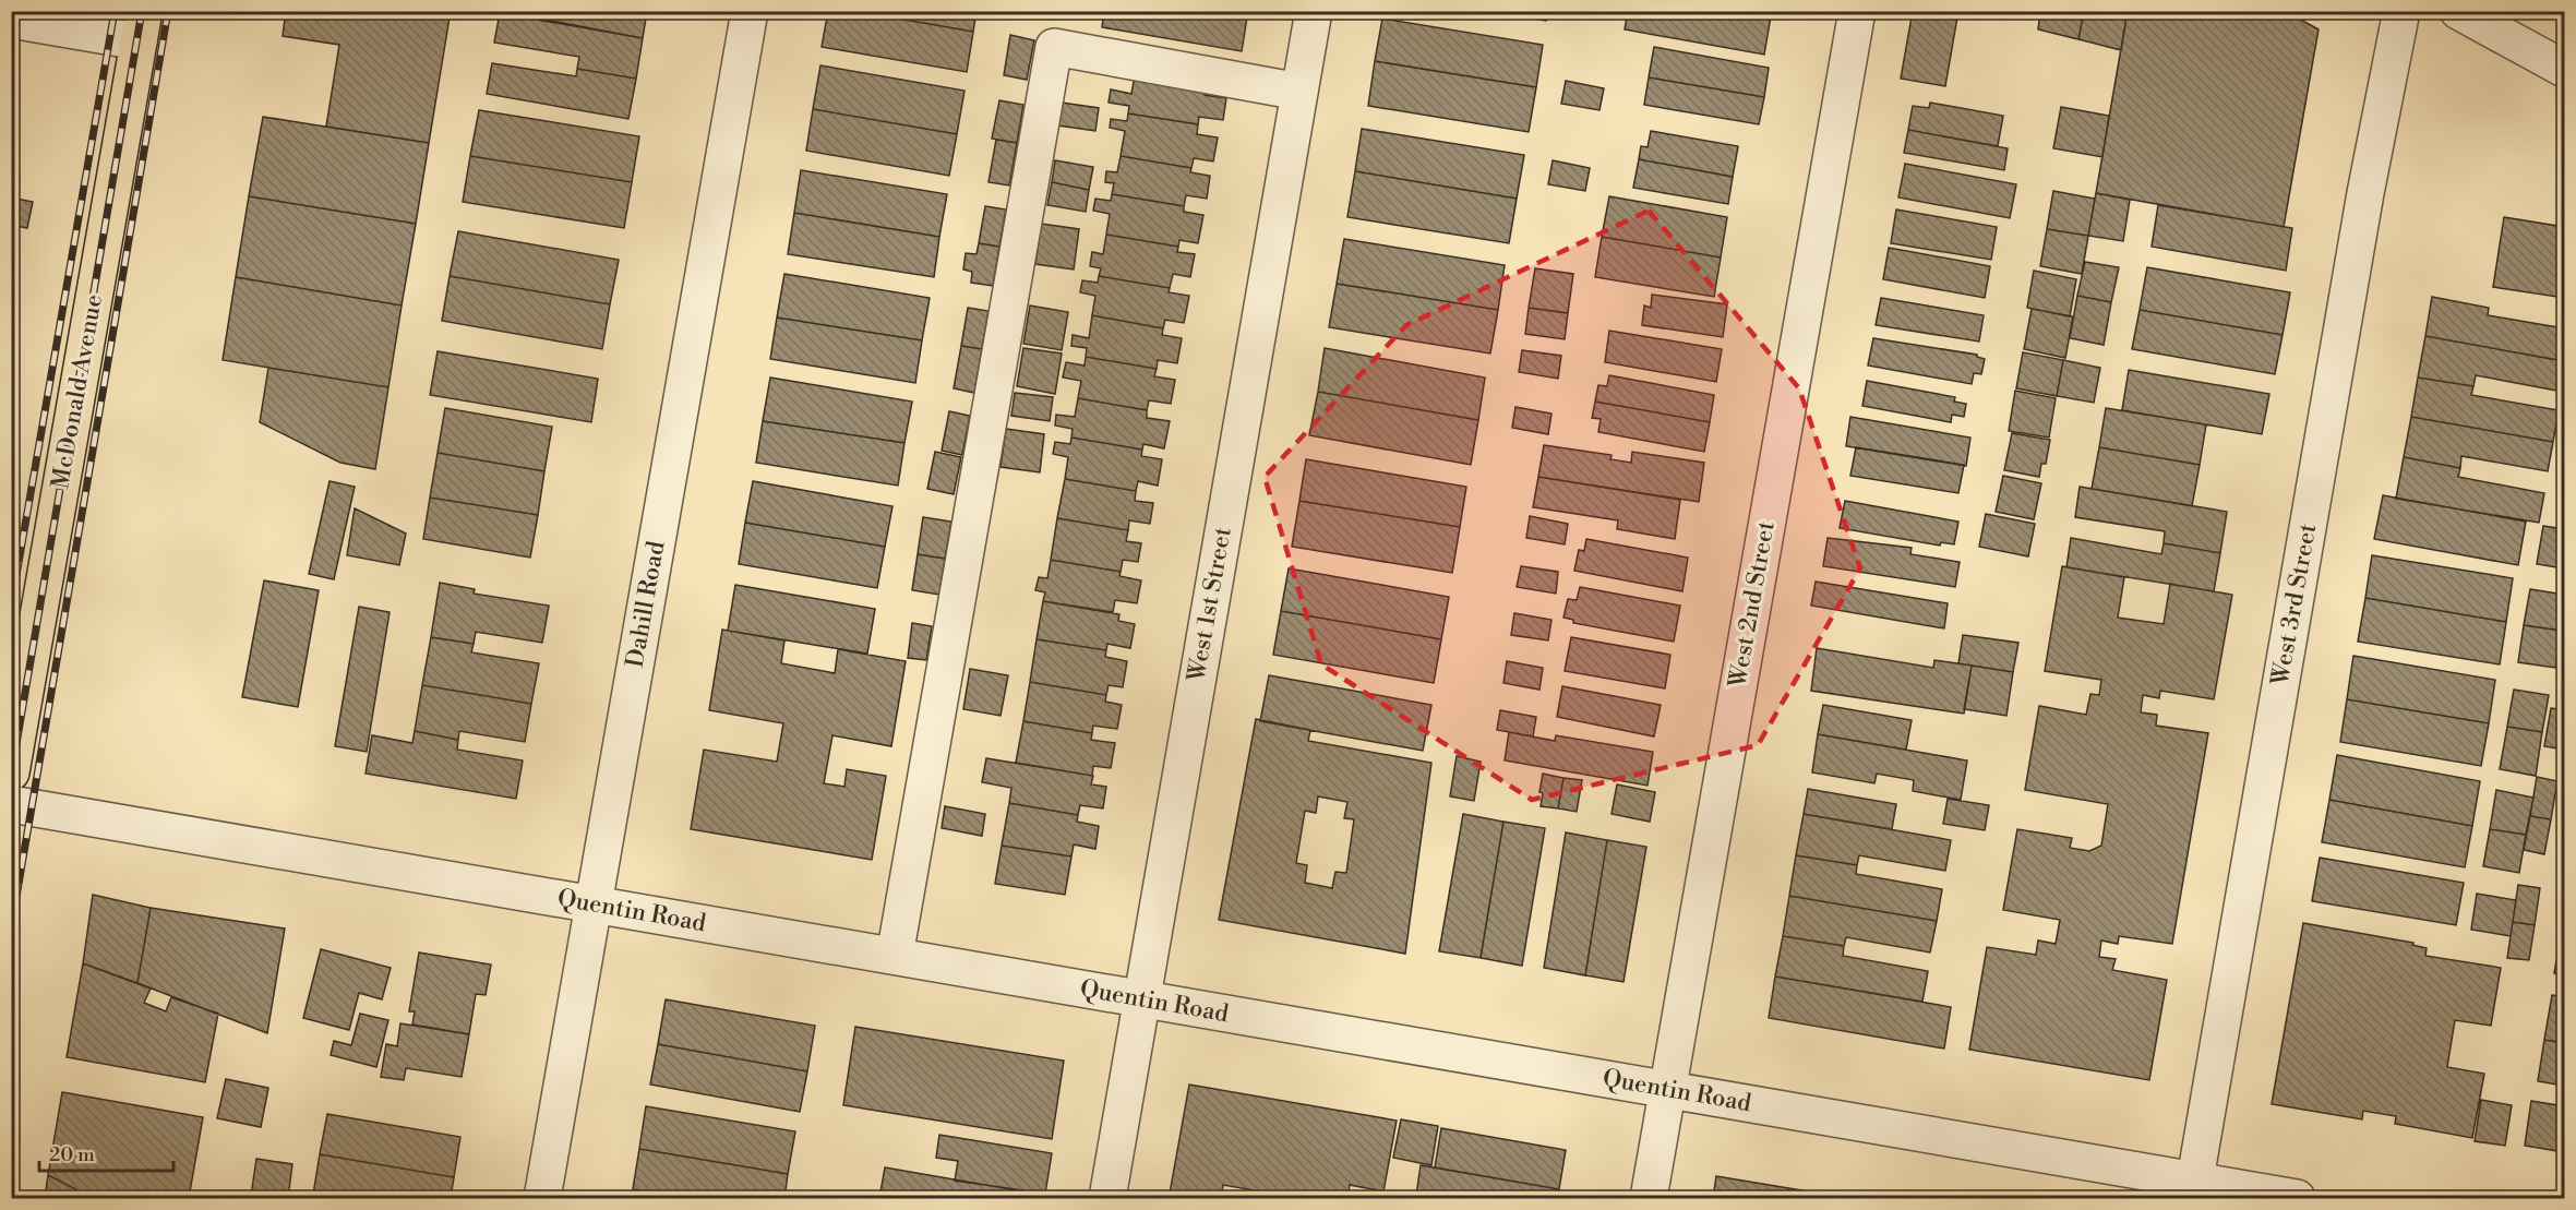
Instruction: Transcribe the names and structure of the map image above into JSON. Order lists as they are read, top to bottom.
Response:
{
  "streets": {
    "main road": ["McDonald Avenue"],
    "street": [
      "Dahill Road",
      "West 1st Street",
      "West 2nd Street",
      "West 3rd Street",
      "Quentin Road"
    ]
  },
  "crossings": [
    ["Dahill Road", "Quentin Road"],
    ["West 1st Street", "Quentin Road"],
    ["West 2nd Street", "Quentin Road"],
    ["West 3rd Street", "Quentin Road"]
  ],
  "scale_bar": "20 m"
}
